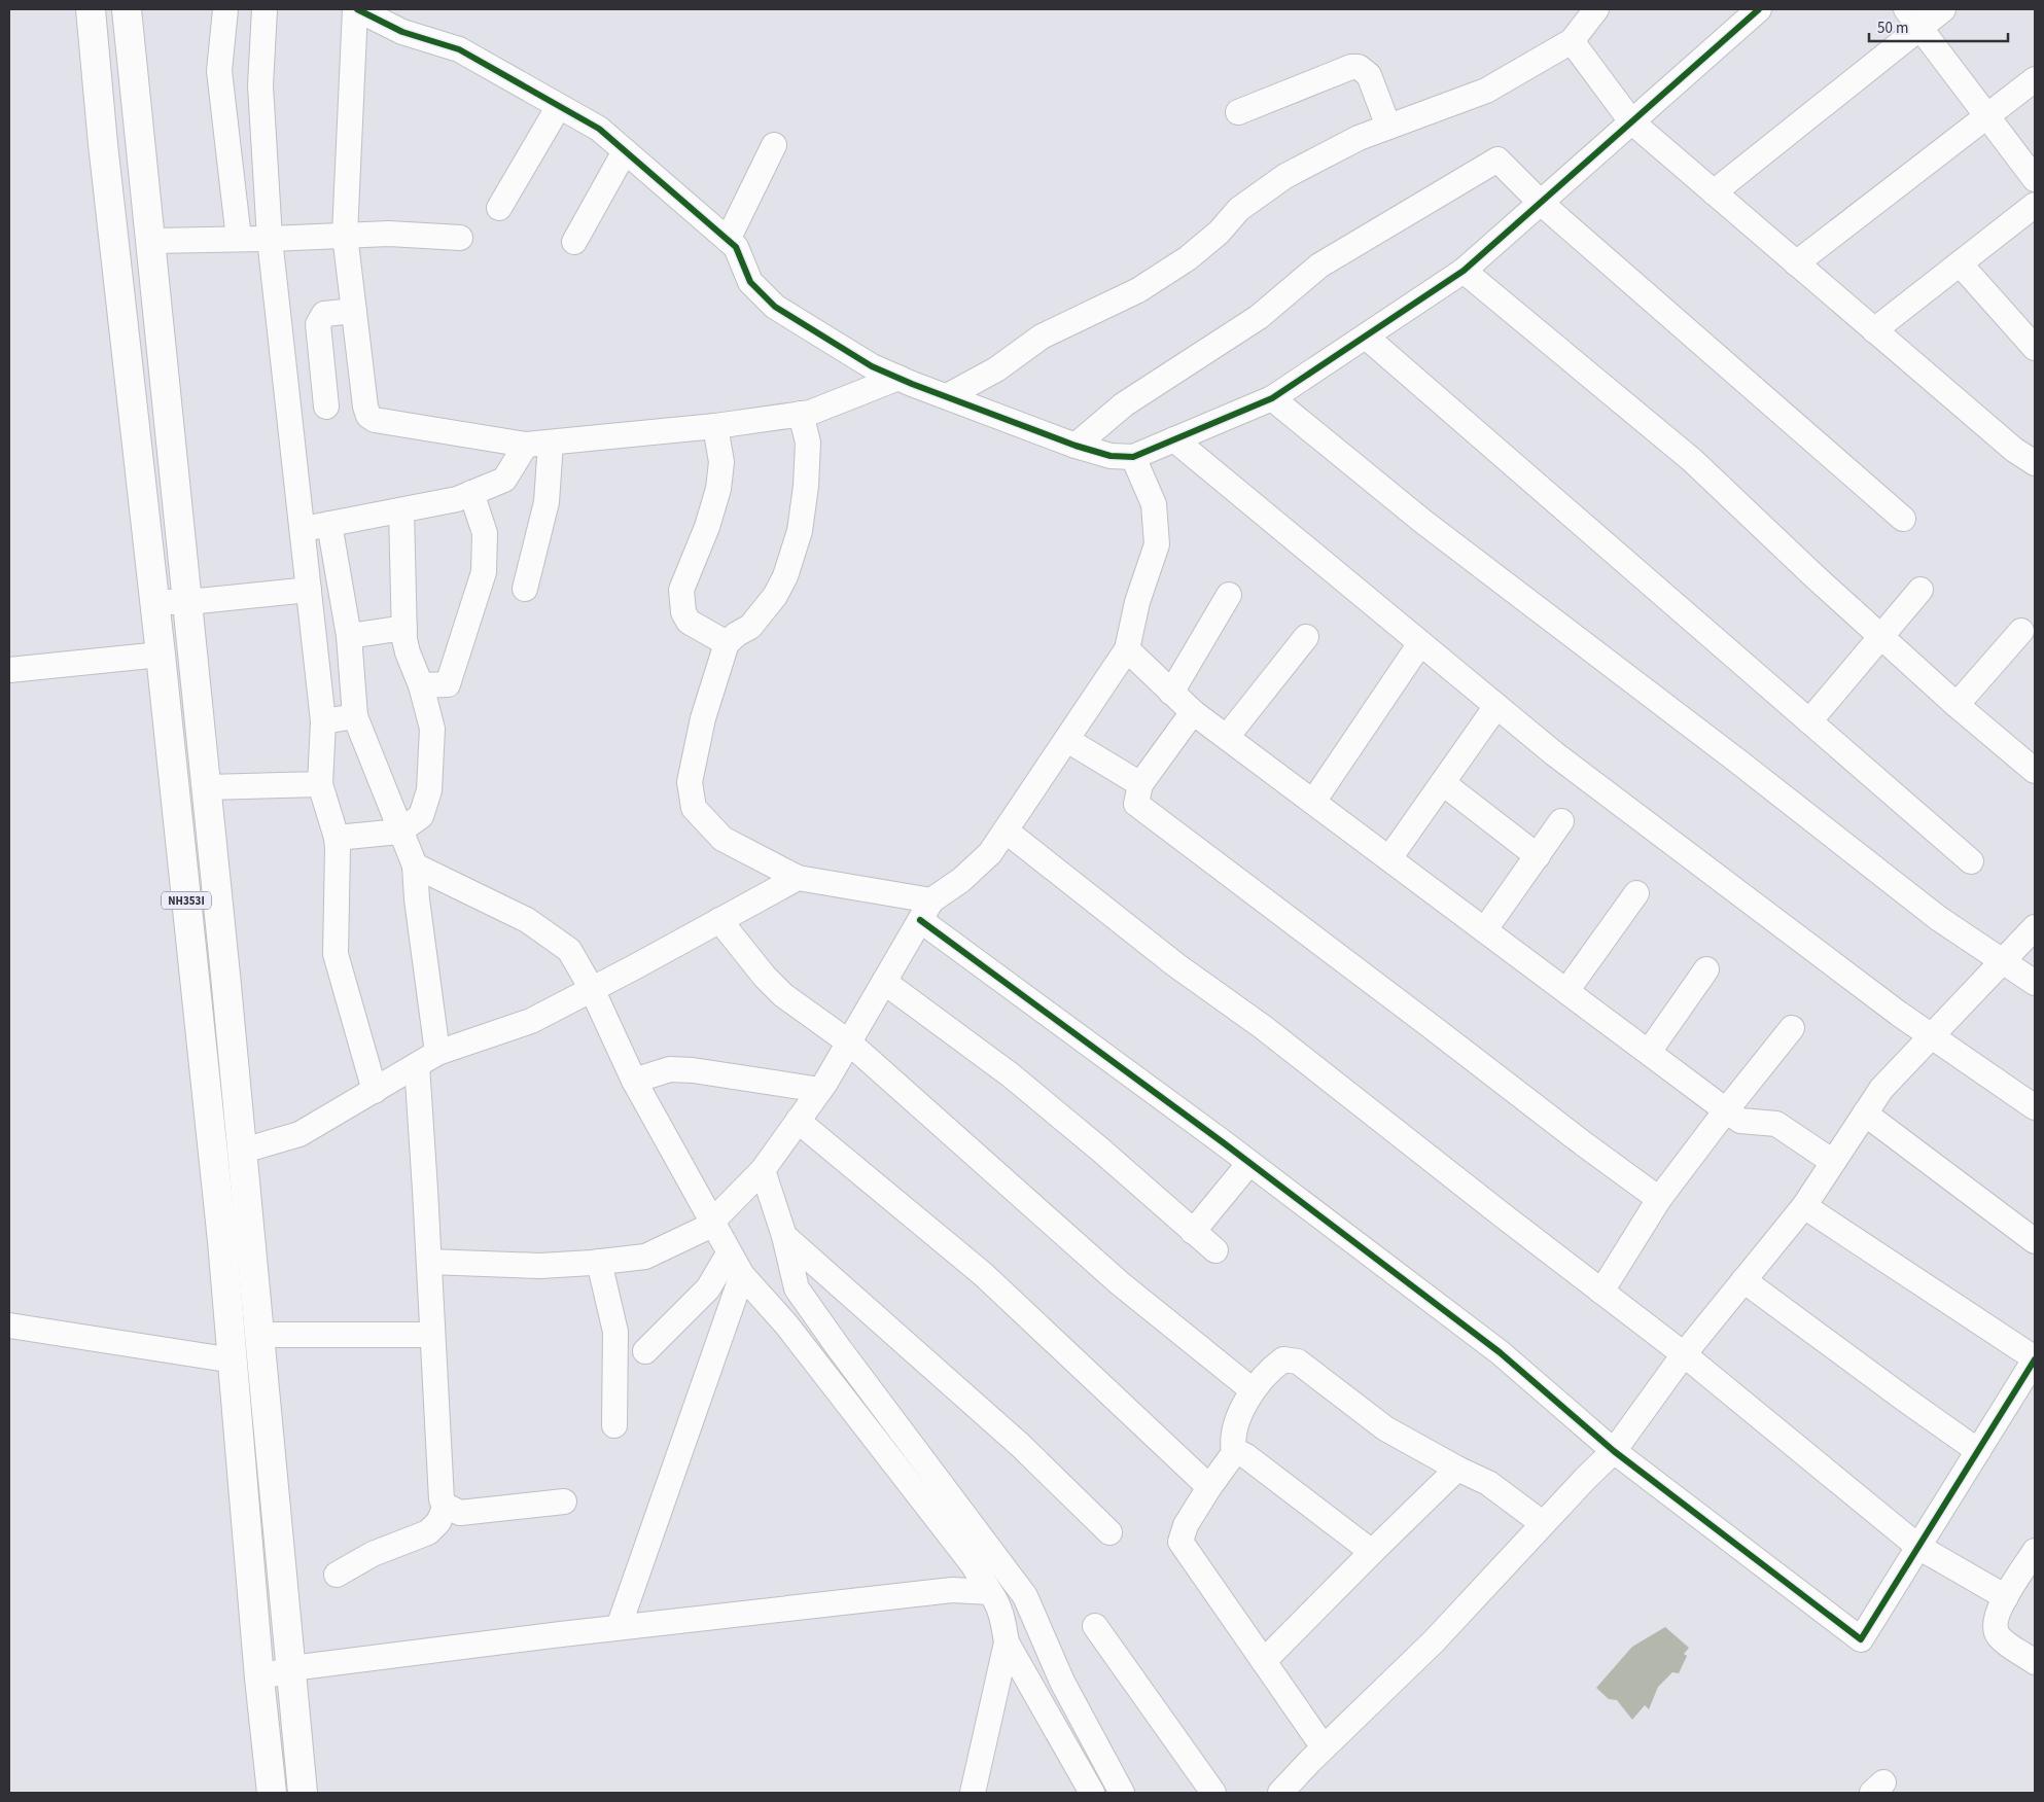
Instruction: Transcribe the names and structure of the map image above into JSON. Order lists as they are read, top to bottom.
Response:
{
  "streets": {
    "highway": ["NH353I"]
  },
  "scale_bar": "50 m"
}
